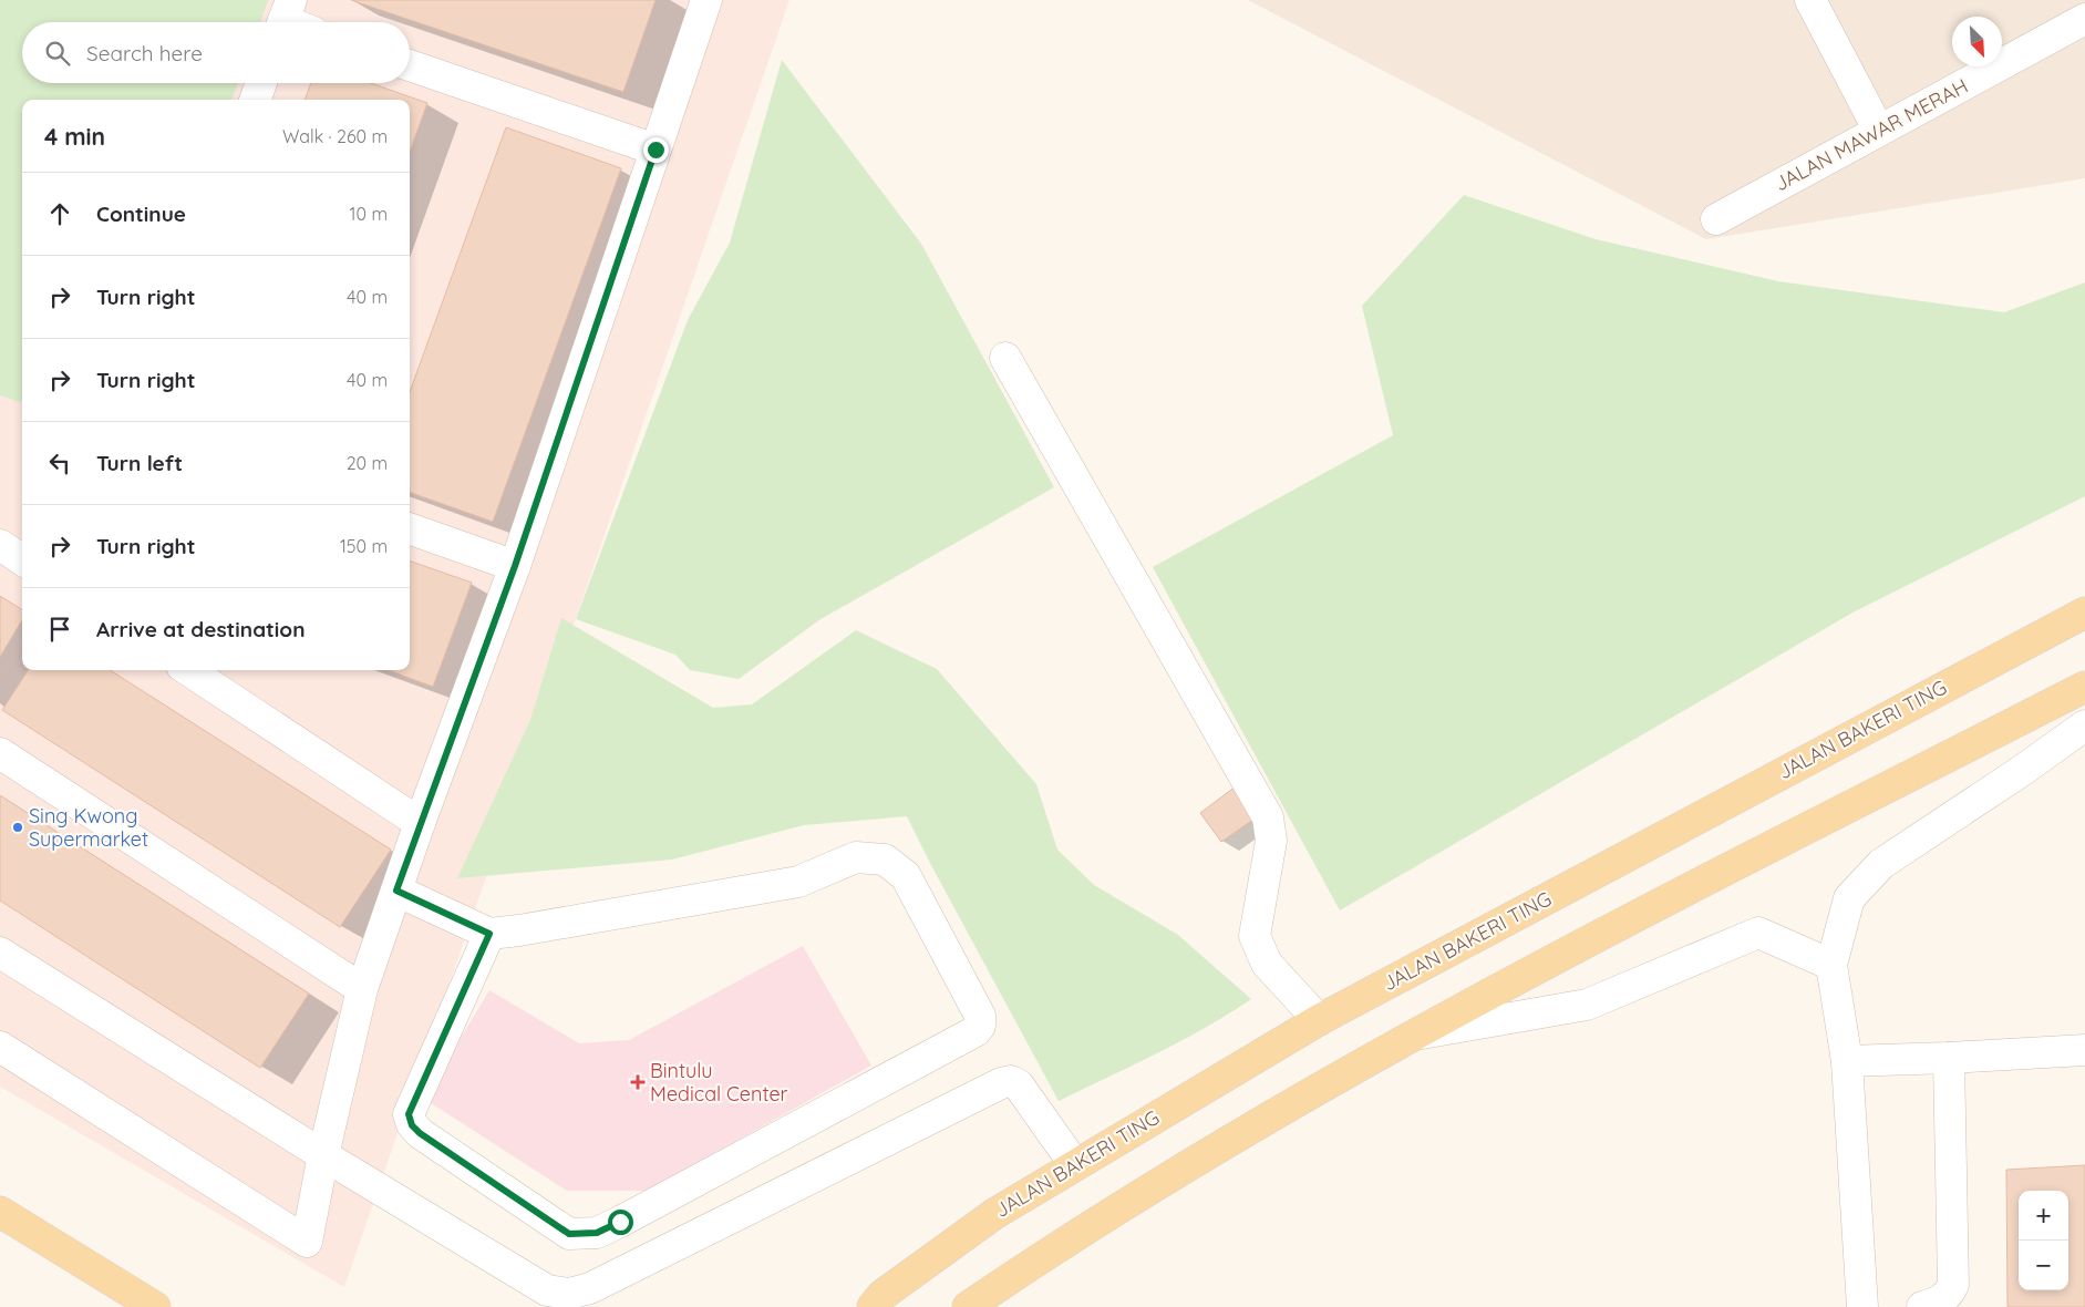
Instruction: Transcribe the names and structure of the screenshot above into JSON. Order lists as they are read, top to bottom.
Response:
{
  "streets": {
    "main road": ["JALAN BAKERI TING"],
    "street": ["JALAN MAWAR MERAH"]
  },
  "places": {
    "other": ["Sing Kwong Supermarket"],
    "health": ["Bintulu Medical Center"]
  },
  "north": "bottom right",
  "page": {
    "search": "Search here",
    "heading": ["4 min", "Walk · 260 m"],
    "list": [
      ["Continue", "10 m"],
      ["Turn right", "40 m"],
      ["Turn right", "40 m"],
      ["Turn left", "20 m"],
      ["Turn right", "150 m"],
      "Arrive at destination"
    ],
    "map_buttons": ["+", "−"]
  }
}
